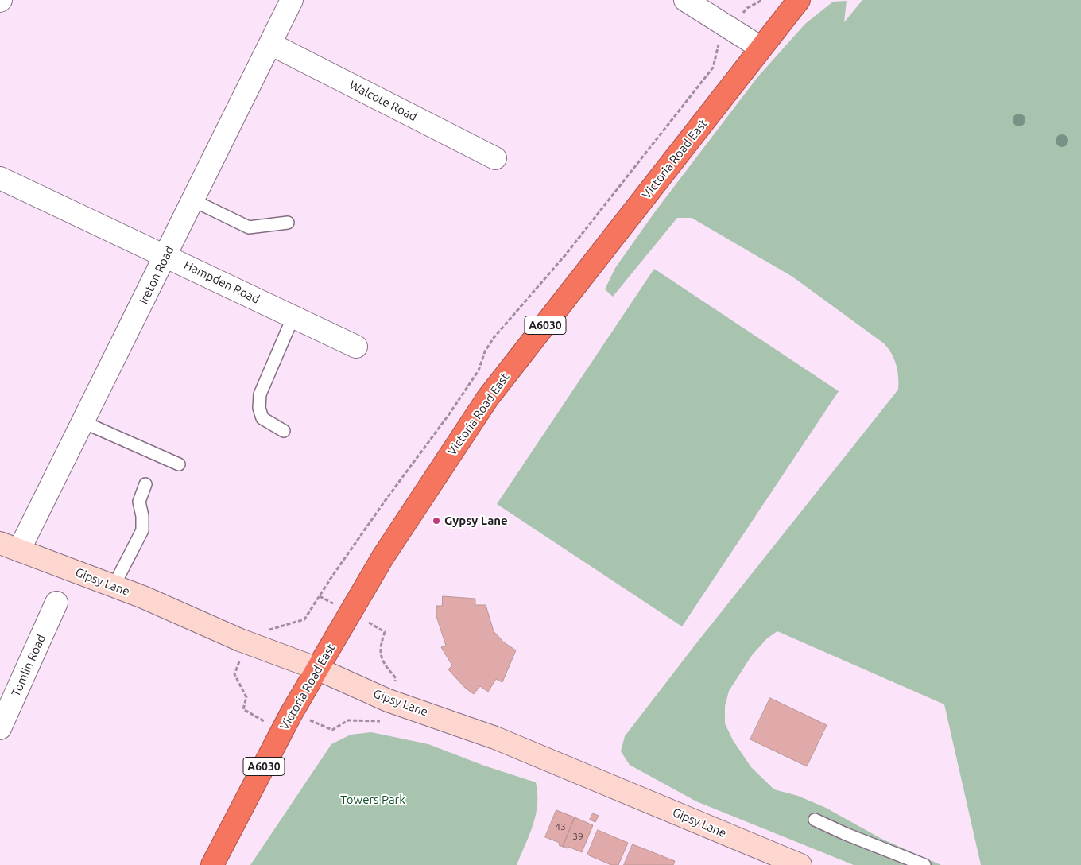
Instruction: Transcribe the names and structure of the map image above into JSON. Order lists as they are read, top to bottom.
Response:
{
  "streets": {
    "highway": ["Victoria Road East", "A6030"],
    "street": [
      "Walcote Road",
      "Ireton Road",
      "Hampden Road",
      "Gipsy Lane",
      "Tomlin Road"
    ]
  },
  "crossings": [
    ["Walcote Road", "Ireton Road"],
    ["Victoria Road East", "Gipsy Lane"],
    ["Ireton Road", "Hampden Road"],
    ["Ireton Road", "Gipsy Lane"]
  ],
  "parks": ["Towers Park"],
  "places": ["Gypsy Lane"],
  "house_numbers": ["43", "39"]
}
